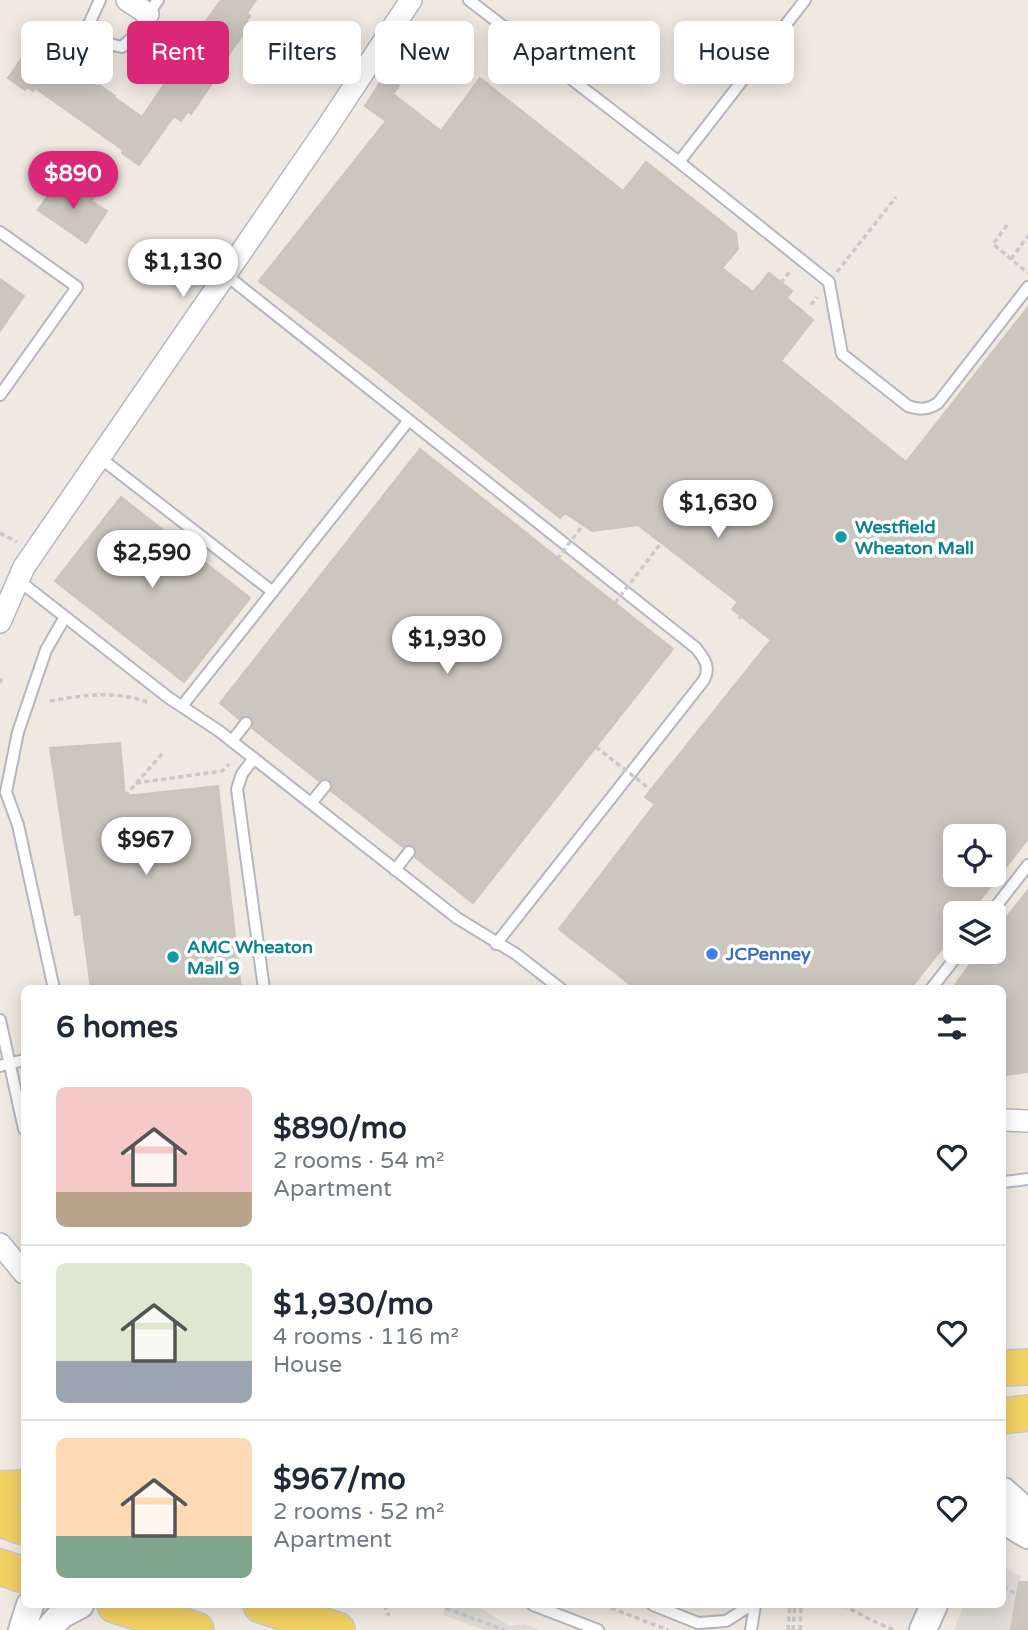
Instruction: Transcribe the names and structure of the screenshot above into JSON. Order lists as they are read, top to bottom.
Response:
{
  "places": ["Westfield Wheaton Mall", "JCPenney", "AMC Wheaton Mall 9"],
  "page": {
    "chip": [
      "Buy",
      "Rent",
      "Filters",
      "New",
      "Apartment",
      "House"
    ],
    "price": [
      "$890",
      "$1,130",
      "$1,630",
      "$2,590",
      "$1,930",
      "$967"
    ],
    "heading": "6 homes",
    "list": [
      {
        "name": "$890/mo",
        "note": "2 rooms · 54 m² · Apartment"
      },
      {
        "name": "$1,930/mo",
        "note": "4 rooms · 116 m² · House"
      },
      {
        "name": "$967/mo",
        "note": "2 rooms · 52 m² · Apartment"
      }
    ]
  }
}
